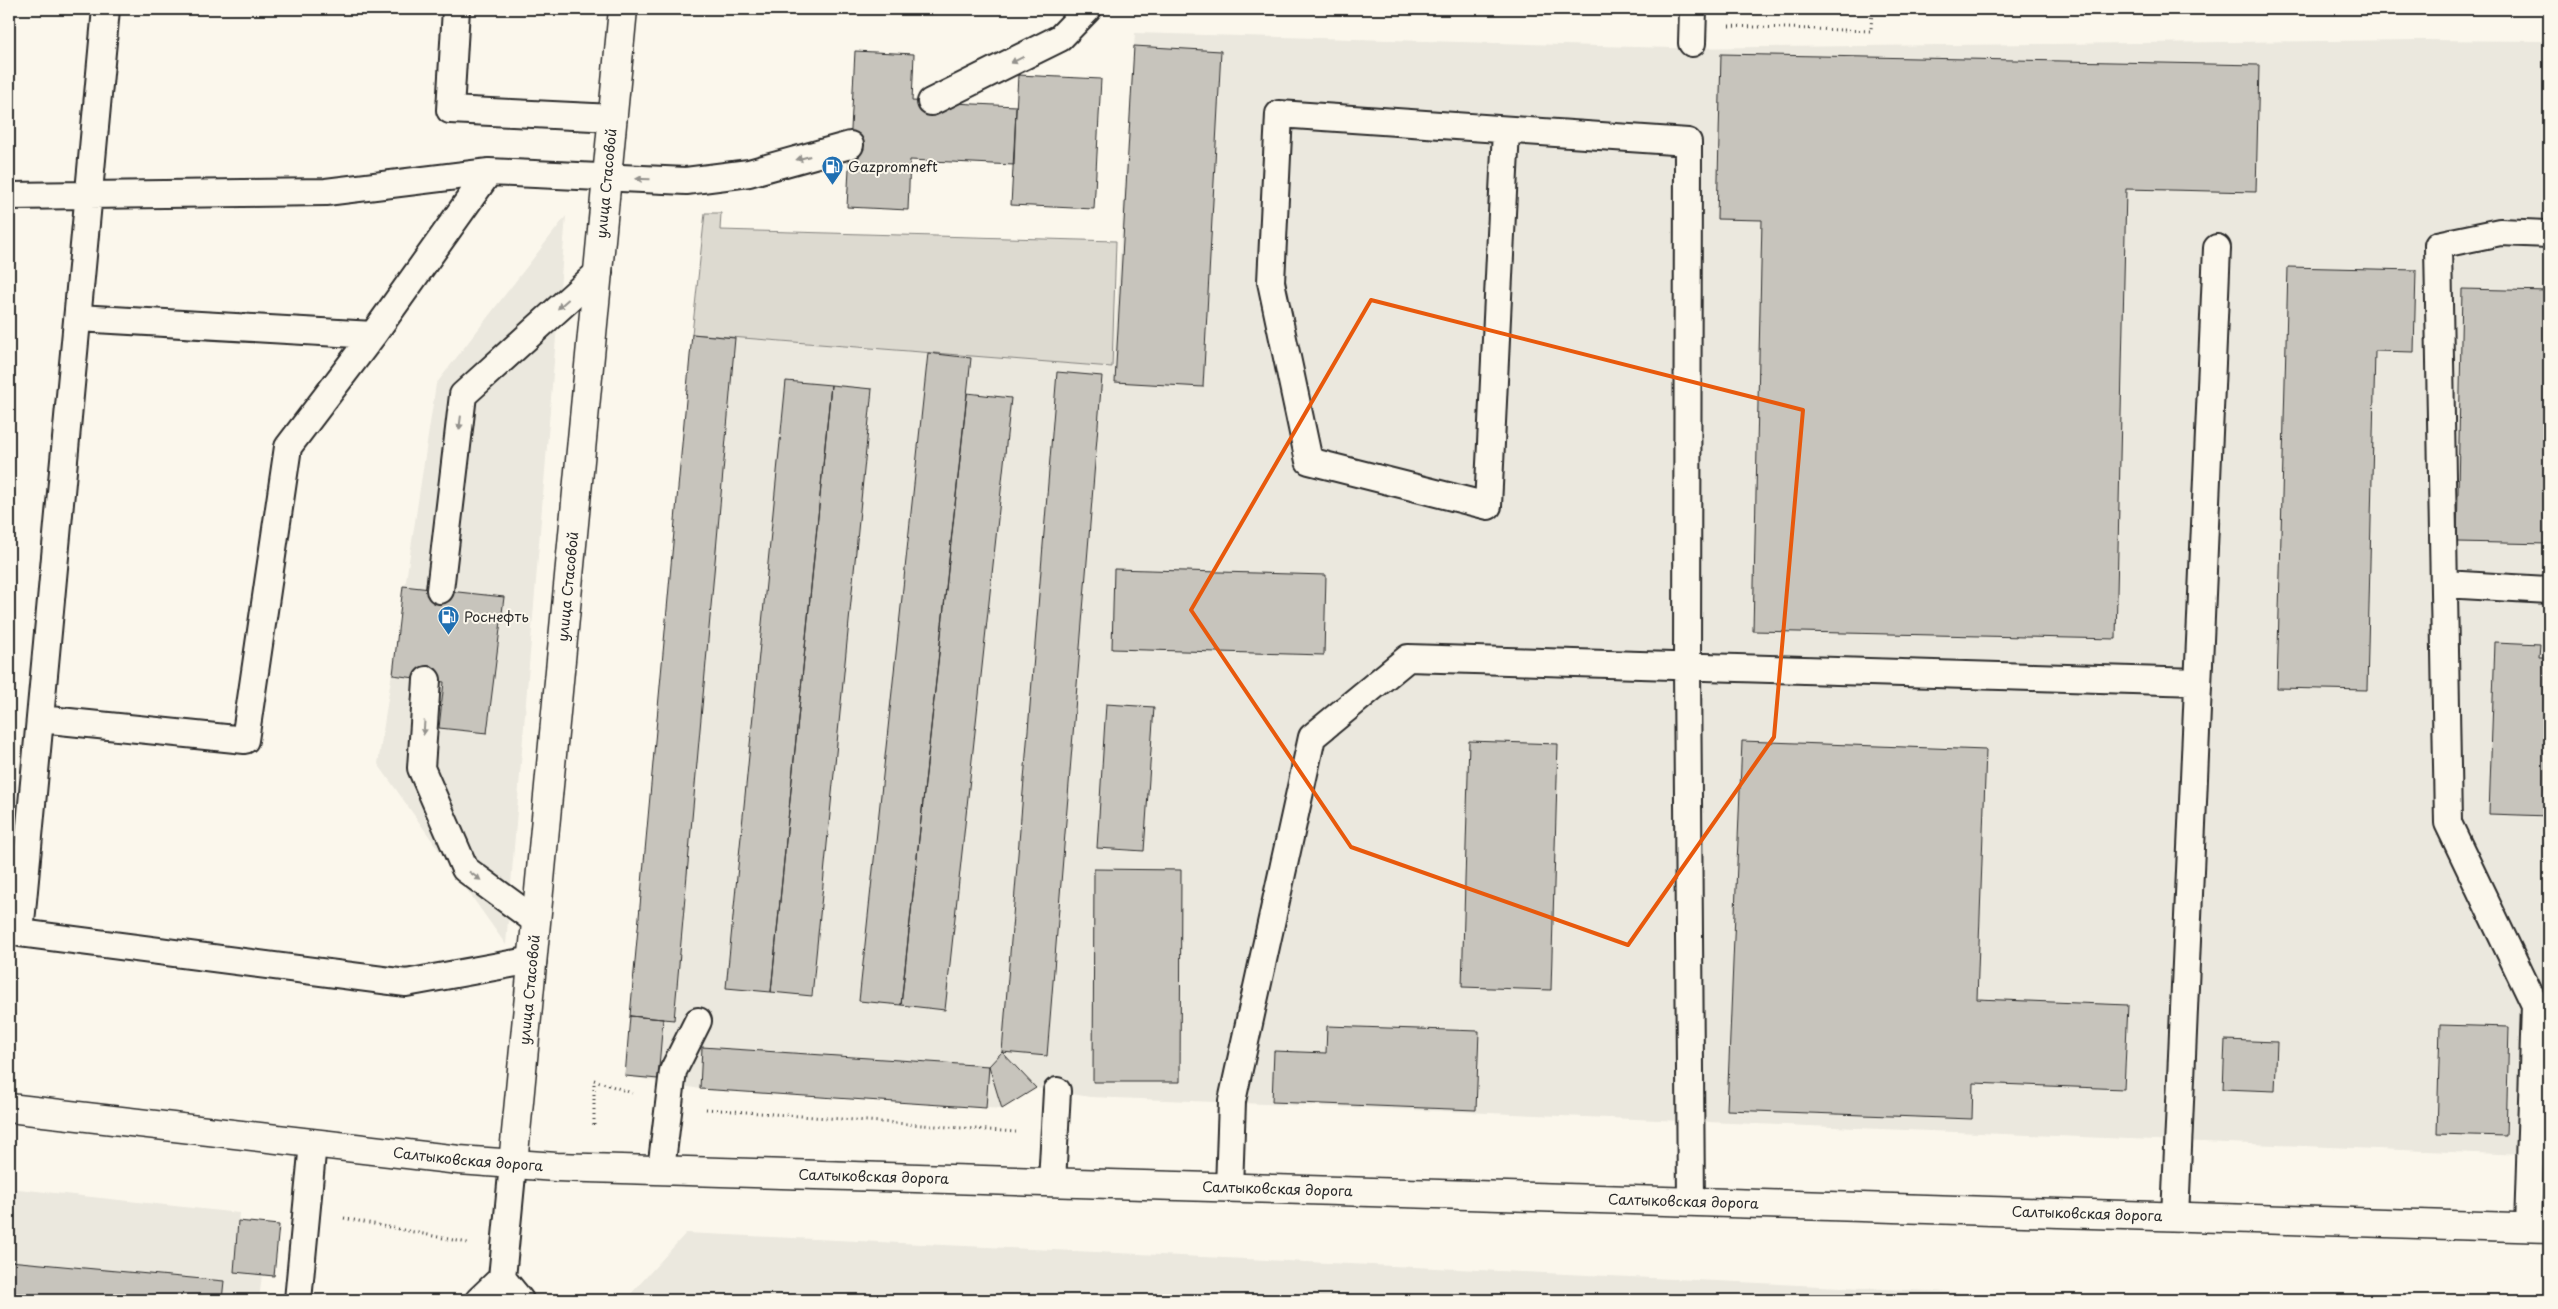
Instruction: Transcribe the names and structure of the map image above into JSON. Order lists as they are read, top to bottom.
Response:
{
  "streets": {
    "street": ["улица Стасовой", "Салтыковская дорога"]
  },
  "crossings": [
    ["улица Стасовой", "Салтыковская дорога"]
  ],
  "places": {
    "fuel station": ["Gazpromneft", "Роснефть"]
  }
}
